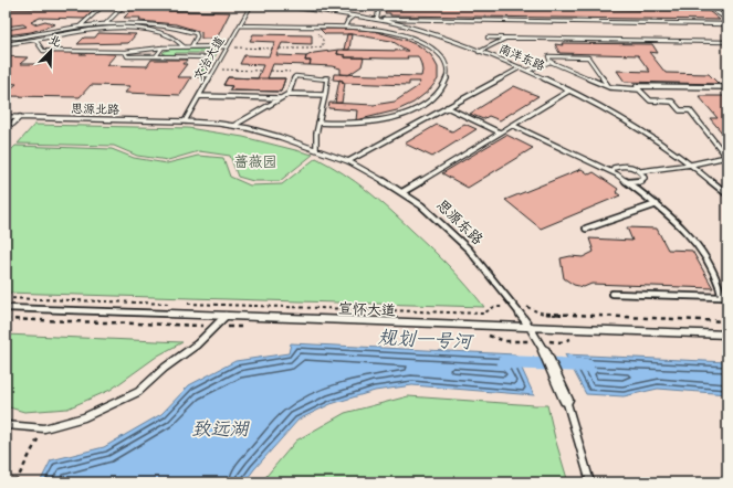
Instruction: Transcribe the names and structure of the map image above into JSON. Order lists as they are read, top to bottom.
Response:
{
  "streets": {
    "street": ["思源东路"],
    "lane": [
      "南洋东路",
      "文治大道",
      "思源北路",
      "宣怀大道"
    ]
  },
  "crossings": [
    ["文治大道", "思源北路"],
    ["文治大道", "思源东路"],
    ["思源北路", "思源东路"],
    ["思源东路", "宣怀大道"]
  ],
  "water": ["规划一号河", "致远湖"],
  "parks": ["蔷薇园"],
  "north": "top right"
}
